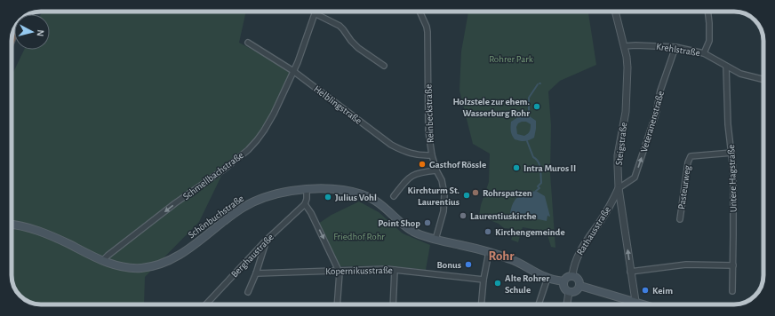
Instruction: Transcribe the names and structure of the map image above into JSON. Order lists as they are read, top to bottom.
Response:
{
  "streets": {
    "main road": ["Schönbuchstraße"],
    "street": [
      "Krehlstraße",
      "Helblingstraße",
      "Reinbeckstraße",
      "Veteranenstraße",
      "Steigstraße",
      "Schmellbachstraße",
      "Untere Hagstraße",
      "Pasteurweg",
      "Rathausstraße",
      "Berghaustraße",
      "Kopernikusstraße"
    ]
  },
  "crossings": [
    ["Krehlstraße", "Veteranenstraße"],
    ["Krehlstraße", "Steigstraße"],
    ["Krehlstraße", "Untere Hagstraße"],
    ["Helblingstraße", "Reinbeckstraße"],
    ["Helblingstraße", "Schmellbachstraße"],
    ["Reinbeckstraße", "Schönbuchstraße"],
    ["Veteranenstraße", "Steigstraße"],
    ["Veteranenstraße", "Rathausstraße"],
    ["Steigstraße", "Rathausstraße"],
    ["Schmellbachstraße", "Schönbuchstraße"],
    ["Untere Hagstraße", "Pasteurweg"],
    ["Schönbuchstraße", "Rathausstraße"]
  ],
  "one_way": ["Veteranenstraße", "Schmellbachstraße"],
  "districts": ["Rohr"],
  "parks": ["Rohrer Park", "Friedhof Rohr"],
  "places": [
    "Holzstele zur ehem. Wasserburg Rohr",
    "Gasthof Rössle",
    "Intra Muros II",
    "Rohrspatzen",
    "Kirchturm St. Laurentius",
    "Julius Vohl",
    "Laurentiuskirche",
    "Point Shop",
    "Kirchengemeinde",
    "Bonus",
    "Alte Rohrer Schule",
    "Keim"
  ],
  "north": "right"
}
